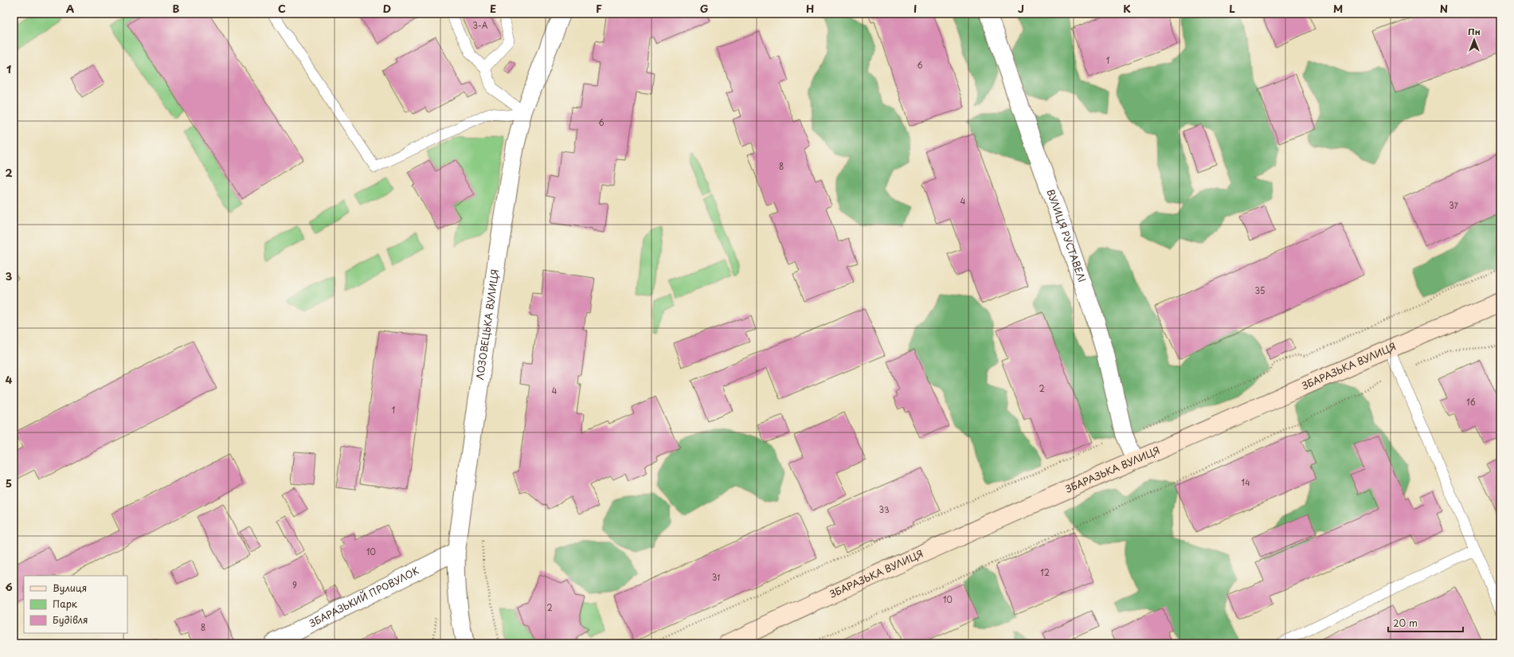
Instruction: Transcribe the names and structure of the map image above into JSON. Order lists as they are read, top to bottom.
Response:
{
  "streets": {
    "main road": ["ЗБАРАЗЬКА ВУЛИЦЯ"],
    "street": ["ВУЛИЦЯ РУСТАВЕЛІ", "ЛОЗОВЕЦЬКА ВУЛИЦЯ", "ЗБАРАЗЬКИЙ ПРОВУЛОК"]
  },
  "crossings": [
    ["ВУЛИЦЯ РУСТАВЕЛІ", "ЗБАРАЗЬКА ВУЛИЦЯ"],
    ["ЛОЗОВЕЦЬКА ВУЛИЦЯ", "ЗБАРАЗЬКИЙ ПРОВУЛОК"]
  ],
  "house_numbers": [
    "3-А",
    "1",
    "6",
    "6",
    "8",
    "4",
    "37",
    "35",
    "2",
    "4",
    "16",
    "1",
    "14",
    "33",
    "10",
    "12",
    "31",
    "9",
    "10",
    "2",
    "8"
  ],
  "legend": ["Вулиця", "Парк", "Будівля"],
  "scale_bar": "20 m",
  "north": "top",
  "grid": {
    "columns": [
      "A",
      "B",
      "C",
      "D",
      "E",
      "F",
      "G",
      "H",
      "I",
      "J",
      "K",
      "L",
      "M",
      "N"
    ],
    "rows": [
      "1",
      "2",
      "3",
      "4",
      "5",
      "6"
    ]
  }
}
